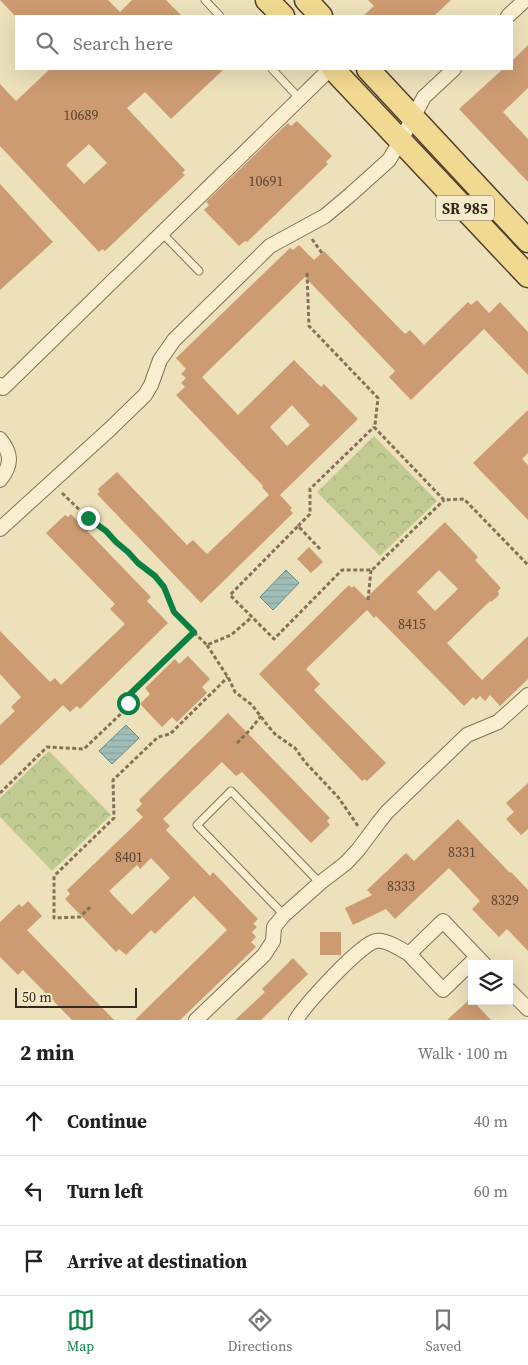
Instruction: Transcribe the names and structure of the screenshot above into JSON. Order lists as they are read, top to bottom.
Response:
{
  "streets": {
    "main road": ["SR 985"]
  },
  "house_numbers": [
    "10689",
    "10691",
    "8415",
    "8331",
    "8401",
    "8333",
    "8329"
  ],
  "scale_bar": "50 m",
  "page": {
    "search": "Search here",
    "scale": "50 m",
    "heading": ["2 min", "Walk · 100 m"],
    "list": [
      ["Continue", "40 m"],
      ["Turn left", "60 m"],
      "Arrive at destination"
    ],
    "nav": ["Map", "Directions", "Saved"]
  }
}
